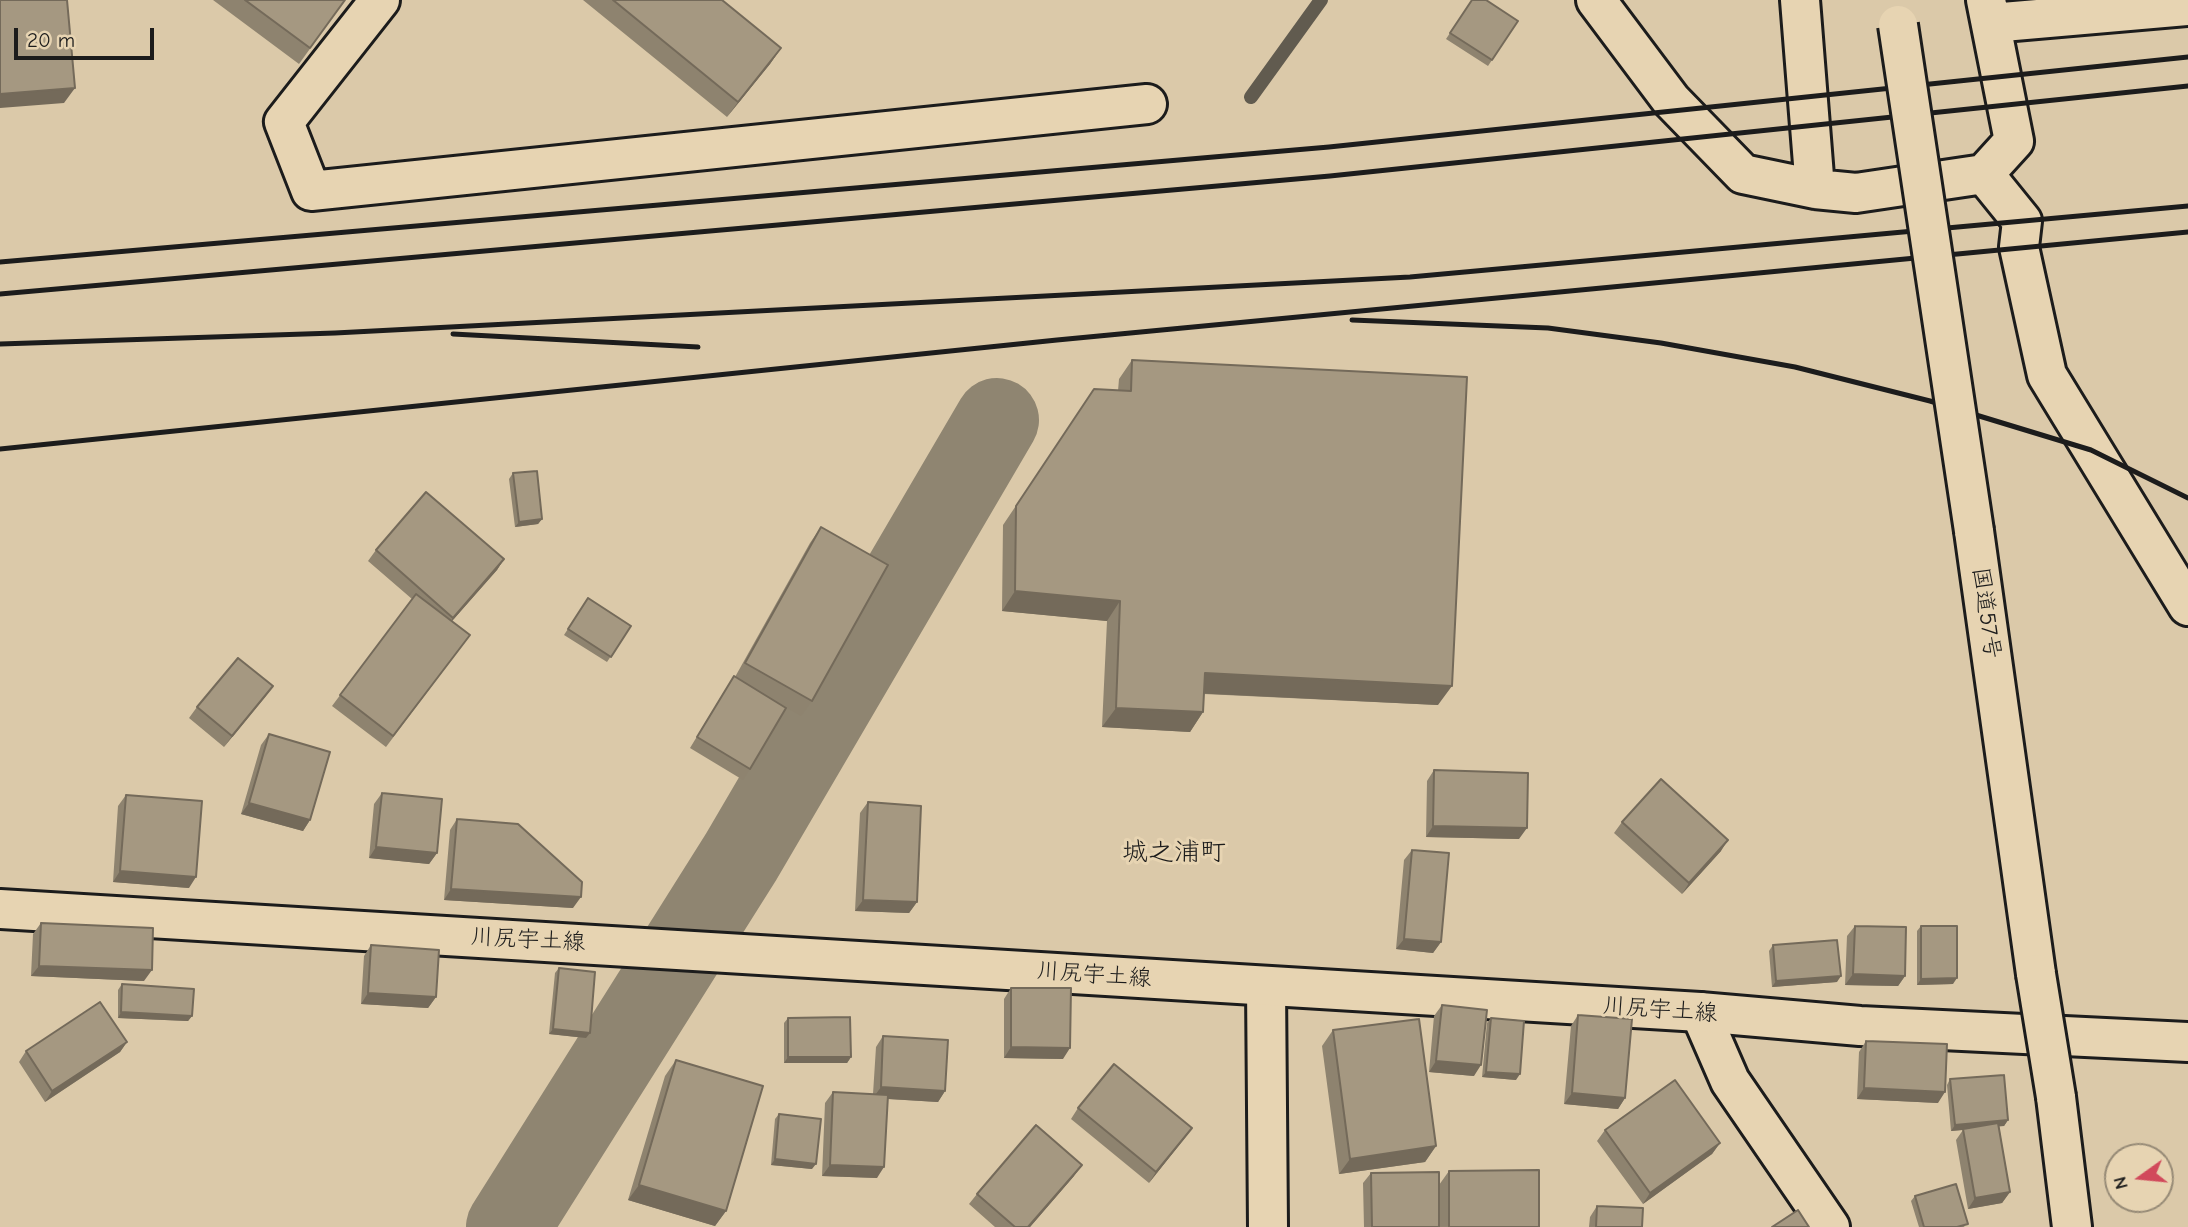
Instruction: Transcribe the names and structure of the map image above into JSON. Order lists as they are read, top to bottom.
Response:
{
  "streets": {
    "main road": ["国道57号", "川尻宇土線"]
  },
  "districts": ["城之浦町"],
  "scale_bar": "20 m",
  "north": "left"
}
